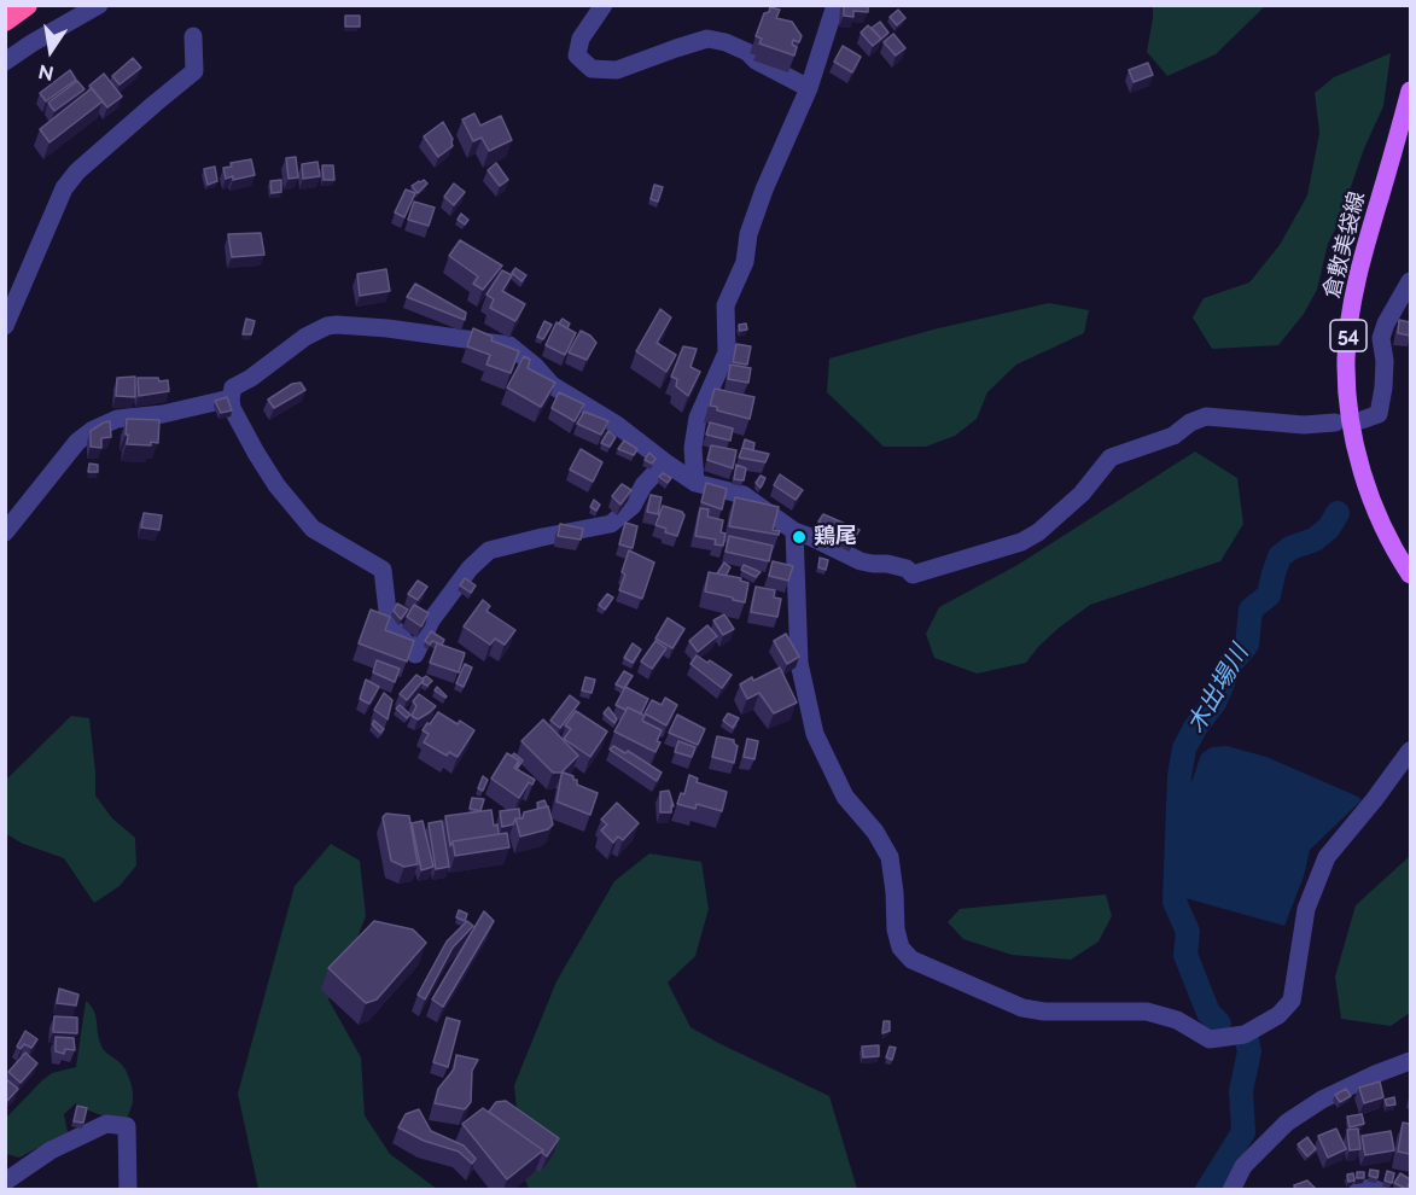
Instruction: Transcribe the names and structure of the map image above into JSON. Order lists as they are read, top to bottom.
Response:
{
  "streets": {
    "main road": ["倉敷美袋線", "54"]
  },
  "water": ["木出場川"],
  "places": ["鶏尾"],
  "north": "bottom"
}
